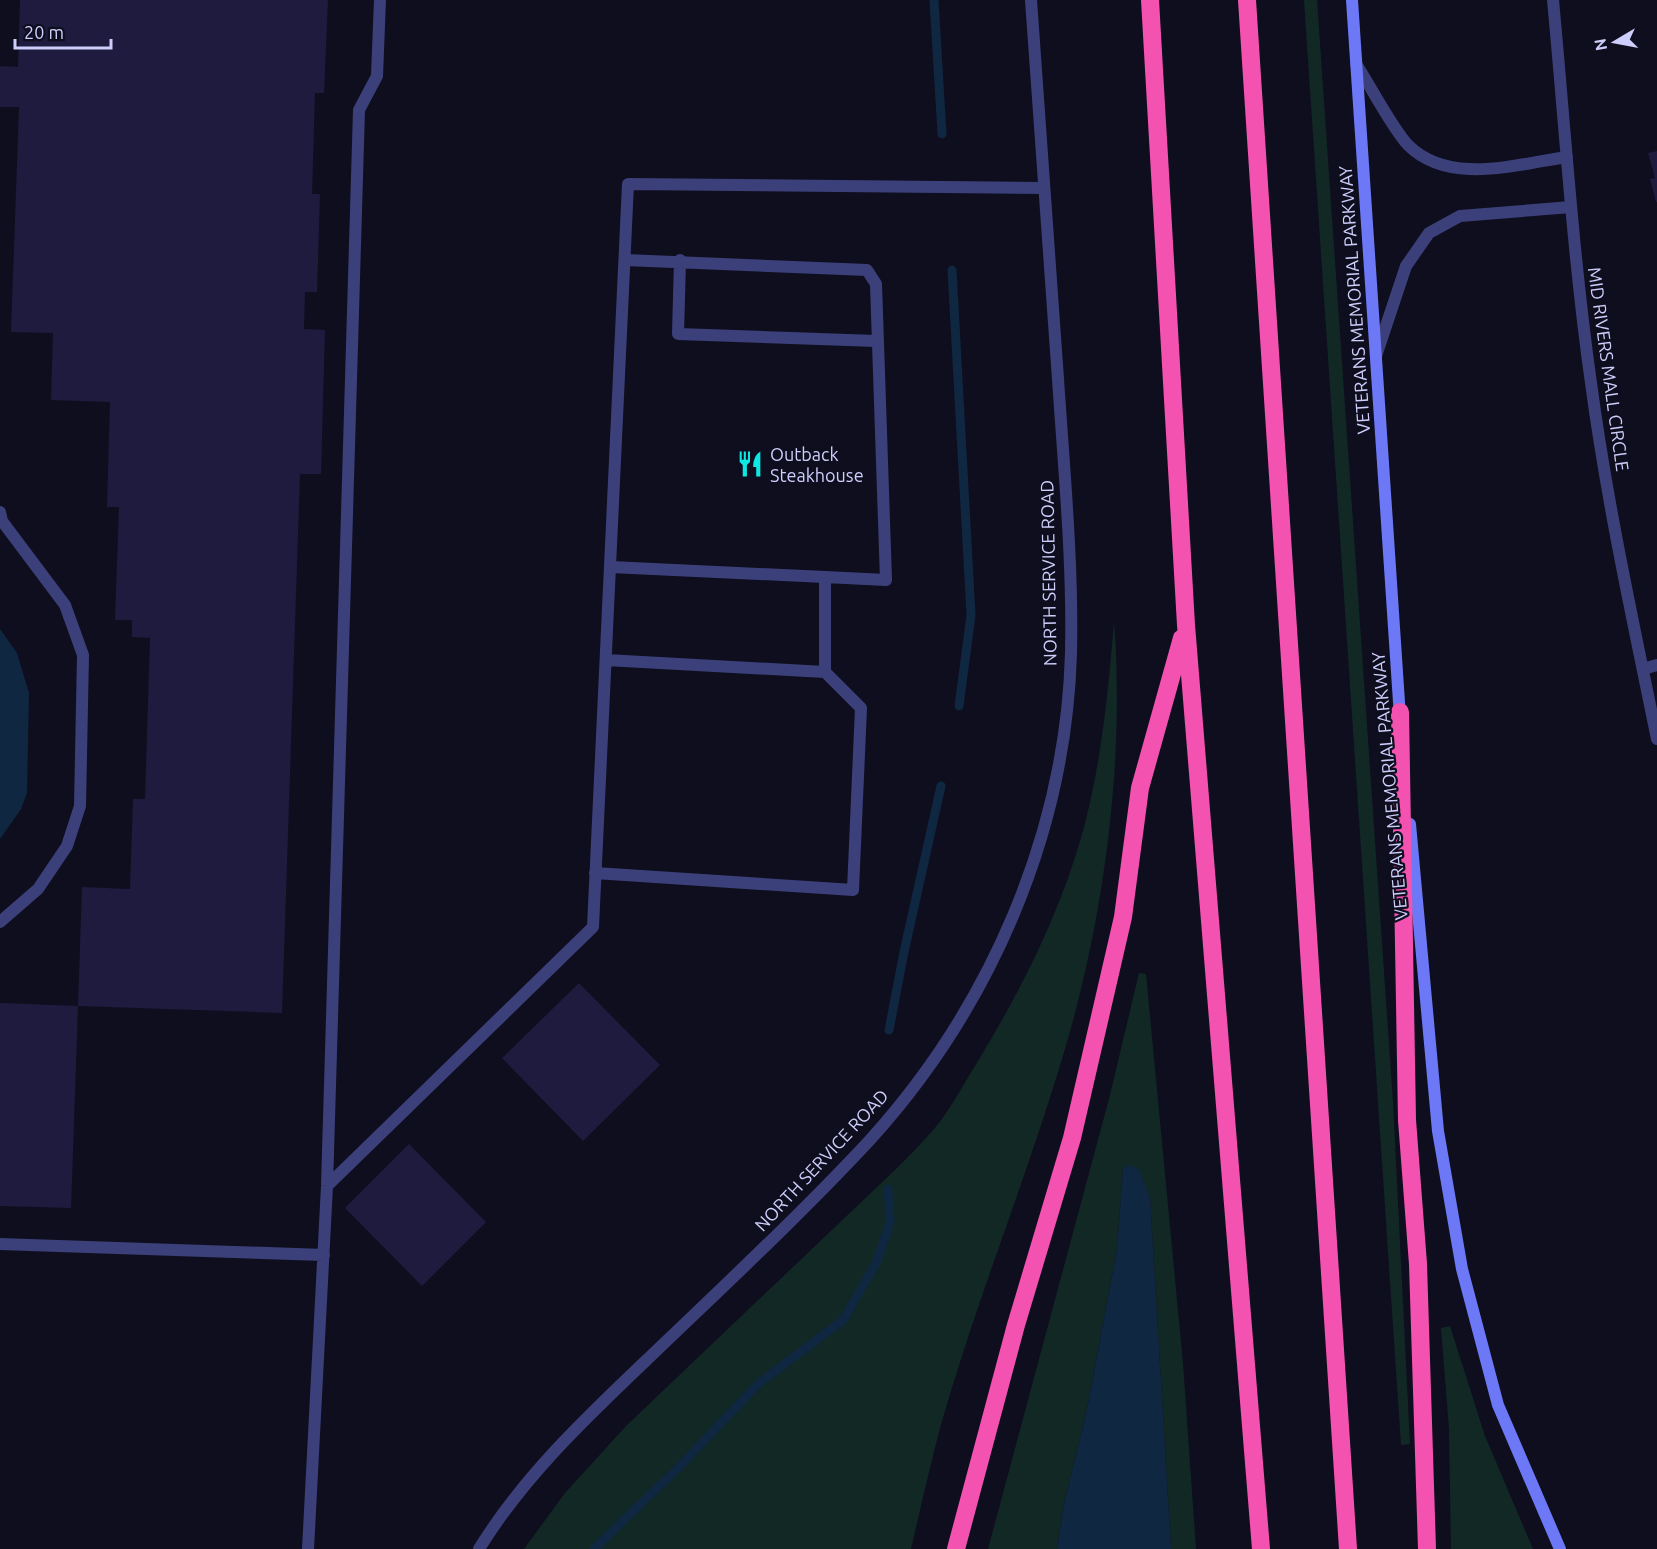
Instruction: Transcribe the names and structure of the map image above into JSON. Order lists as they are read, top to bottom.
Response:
{
  "streets": {
    "main road": ["VETERANS MEMORIAL PARKWAY"],
    "street": ["MID RIVERS MALL CIRCLE", "NORTH SERVICE ROAD"]
  },
  "places": {
    "restaurant": ["Outback Steakhouse"]
  },
  "scale_bar": "20 m",
  "north": "left"
}
